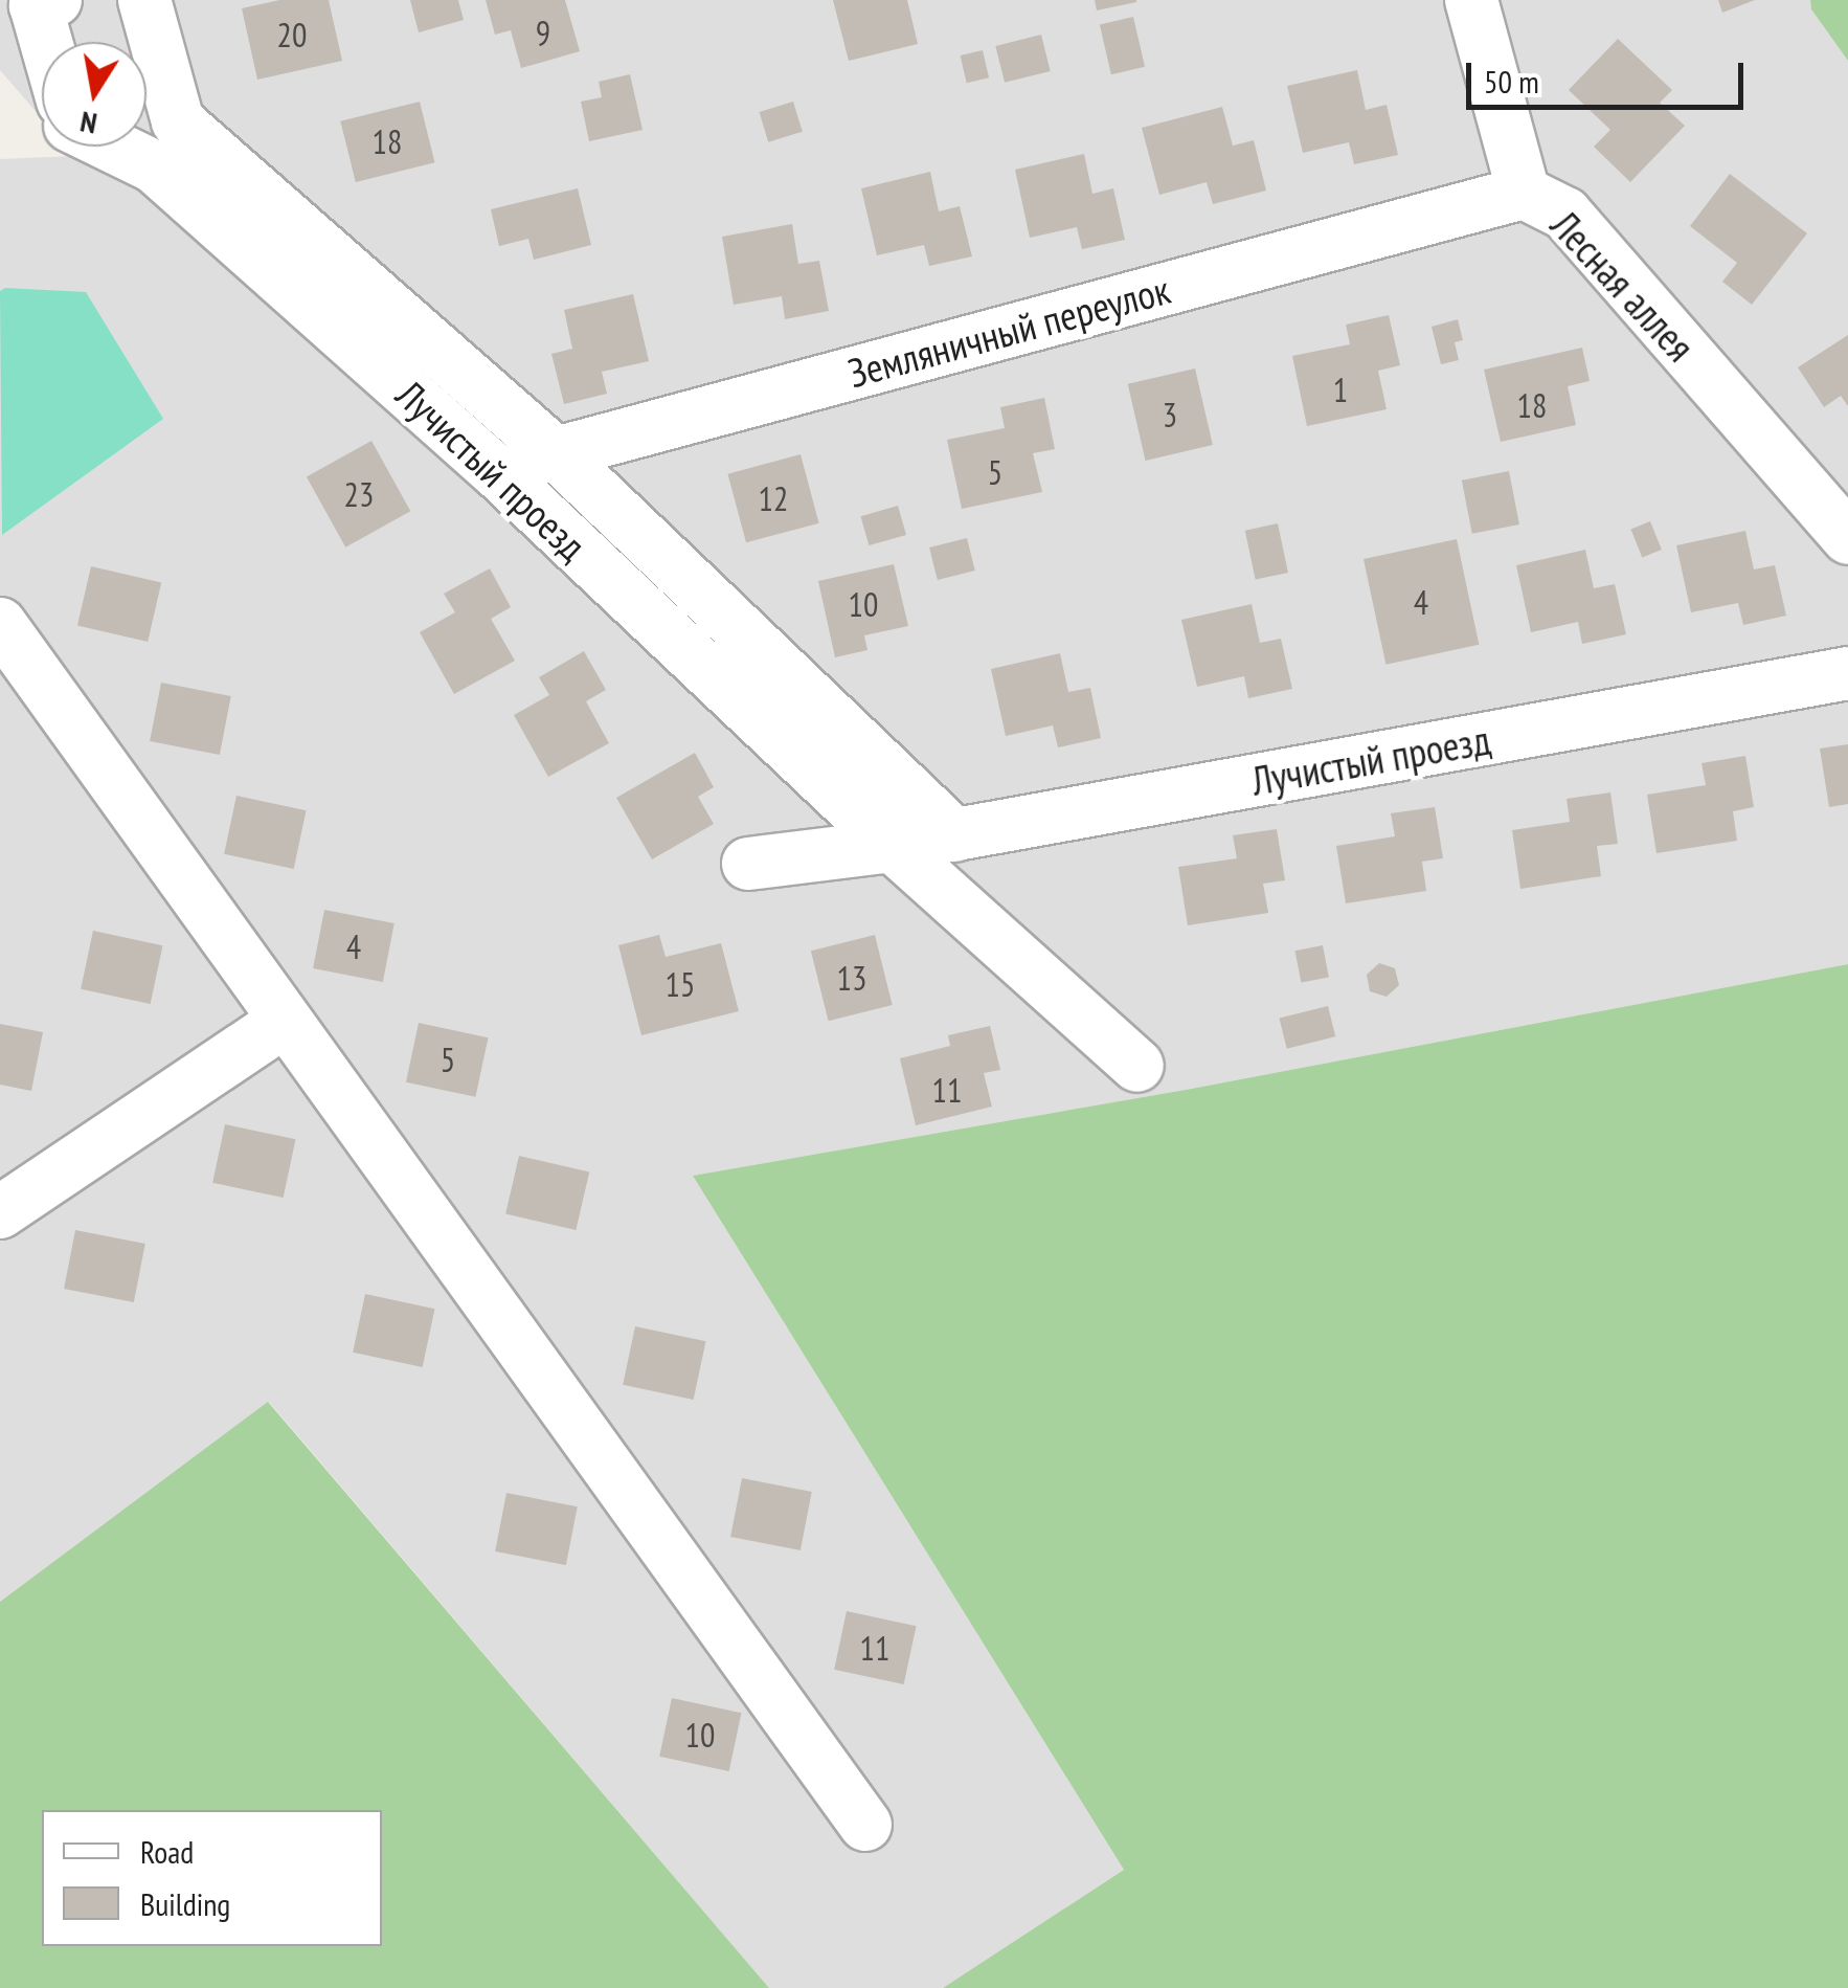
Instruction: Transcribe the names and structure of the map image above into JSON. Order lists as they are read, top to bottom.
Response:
{
  "streets": {
    "street": ["Лесная аллея", "Земляничный переулок", "Лучистый проезд"]
  },
  "crossings": [
    ["Лесная аллея", "Земляничный переулок"],
    ["Земляничный переулок", "Лучистый проезд"]
  ],
  "house_numbers": [
    "9",
    "20",
    "18",
    "1",
    "18",
    "3",
    "5",
    "23",
    "12",
    "4",
    "10",
    "4",
    "13",
    "15",
    "5",
    "11",
    "11",
    "10"
  ],
  "legend": ["Road", "Building"],
  "scale_bar": "50 m",
  "north": "bottom"
}
